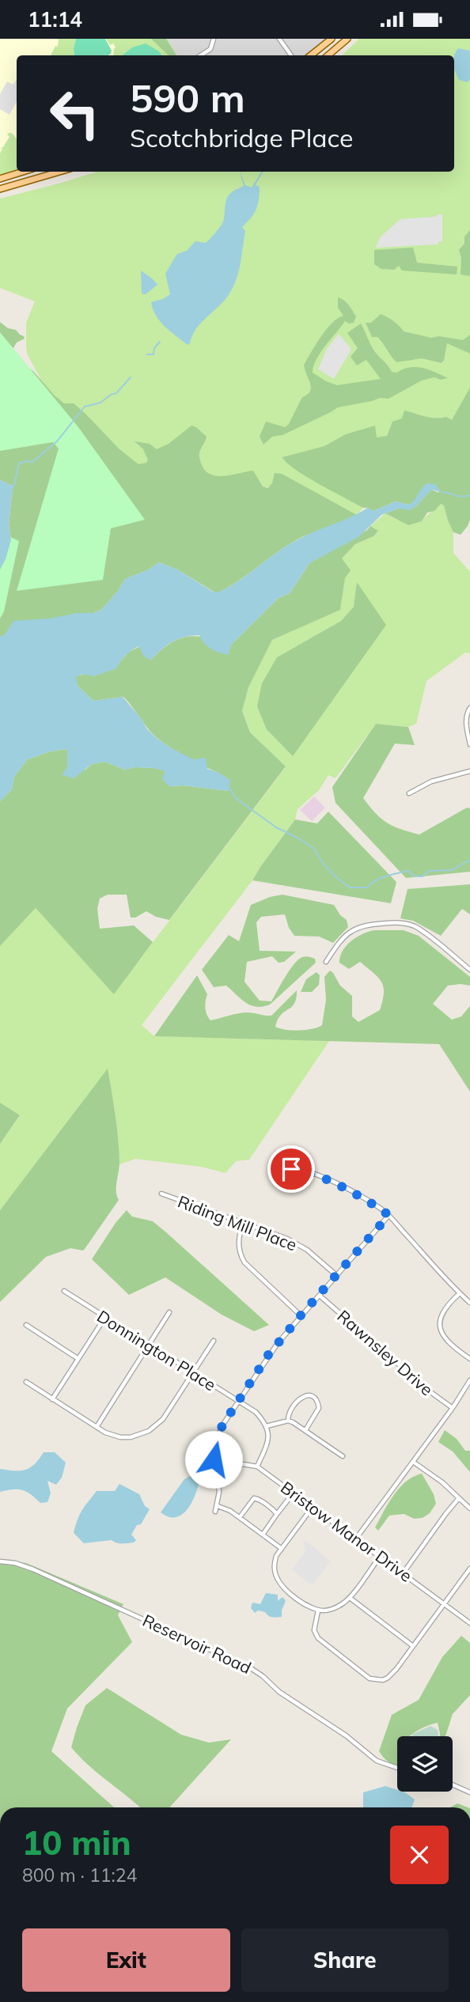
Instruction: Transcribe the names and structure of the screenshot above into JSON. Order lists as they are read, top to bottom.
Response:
{
  "streets": {
    "street": [
      "Riding Mill Place",
      "Donnington Place",
      "Rawnsley Drive",
      "Bristow Manor Drive",
      "Reservoir Road"
    ]
  },
  "page": {
    "status": "11:14",
    "turn": ["590 m", "Scotchbridge Place"],
    "heading": ["10 min", "800 m · 11:24"],
    "buttons": ["Exit", "Share"]
  }
}
